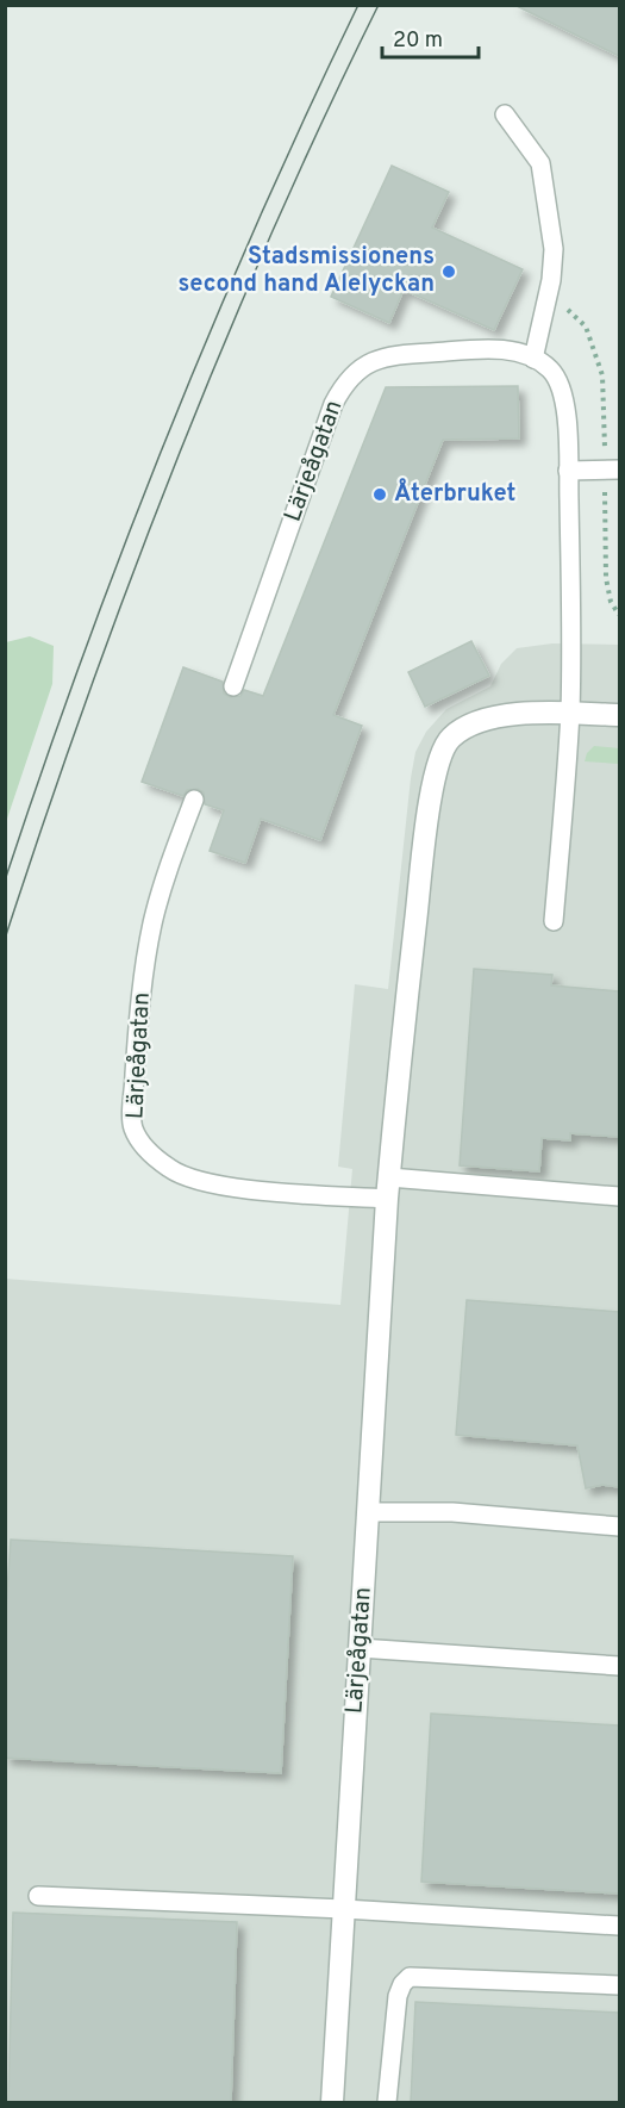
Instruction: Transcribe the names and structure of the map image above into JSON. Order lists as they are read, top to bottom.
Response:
{
  "streets": {
    "street": ["Lärjeågatan"]
  },
  "places": ["Stadsmissionens second hand Alelyckan", "Återbruket"],
  "scale_bar": "20 m"
}
